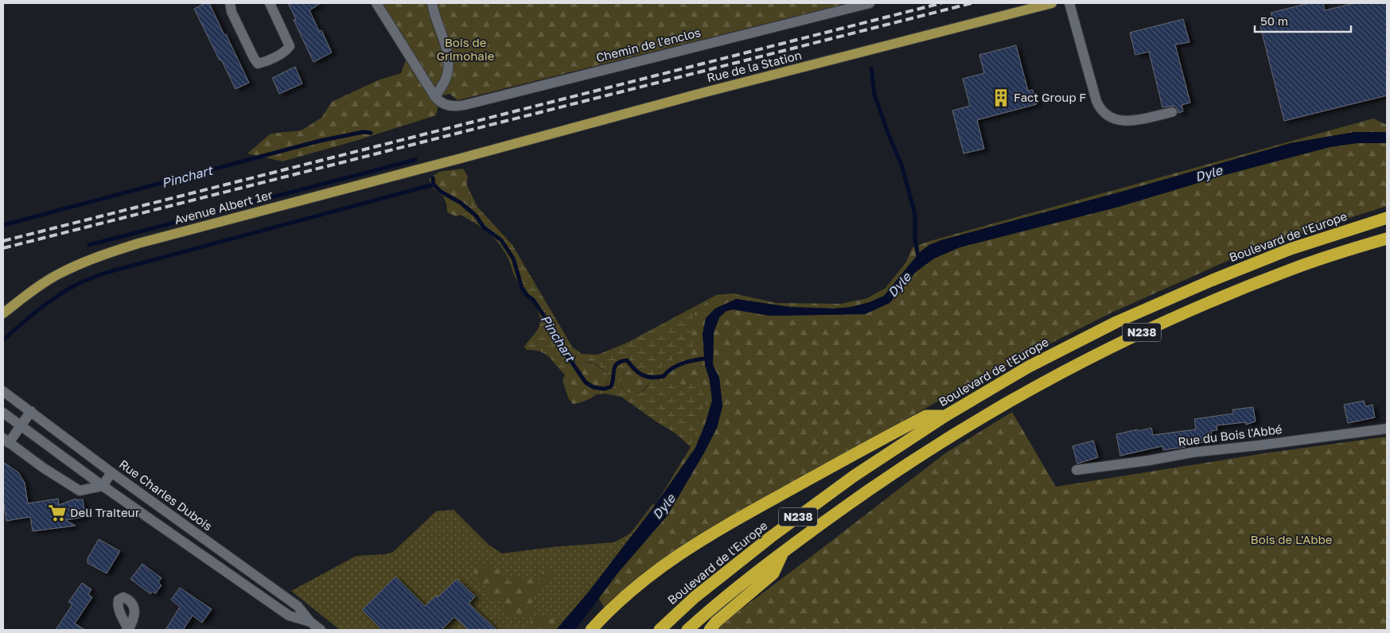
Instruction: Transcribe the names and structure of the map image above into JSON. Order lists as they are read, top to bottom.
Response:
{
  "streets": {
    "highway": ["Boulevard de l'Europe", "N238"],
    "main road": ["Rue de la Station", "Avenue Albert 1er"],
    "street": ["Chemin de l'enclos", "Rue du Bois l'Abbé", "Rue Charles Dubois"]
  },
  "crossings": [
    ["Rue de la Station", "Avenue Albert 1er"]
  ],
  "water": ["Dyle", "Pinchart"],
  "parks": ["Bois de Grimohaie", "Bois de L'Abbe"],
  "places": {
    "building": ["Fact Group F"],
    "supermarket": ["Deli Traiteur"]
  },
  "scale_bar": "50 m"
}
